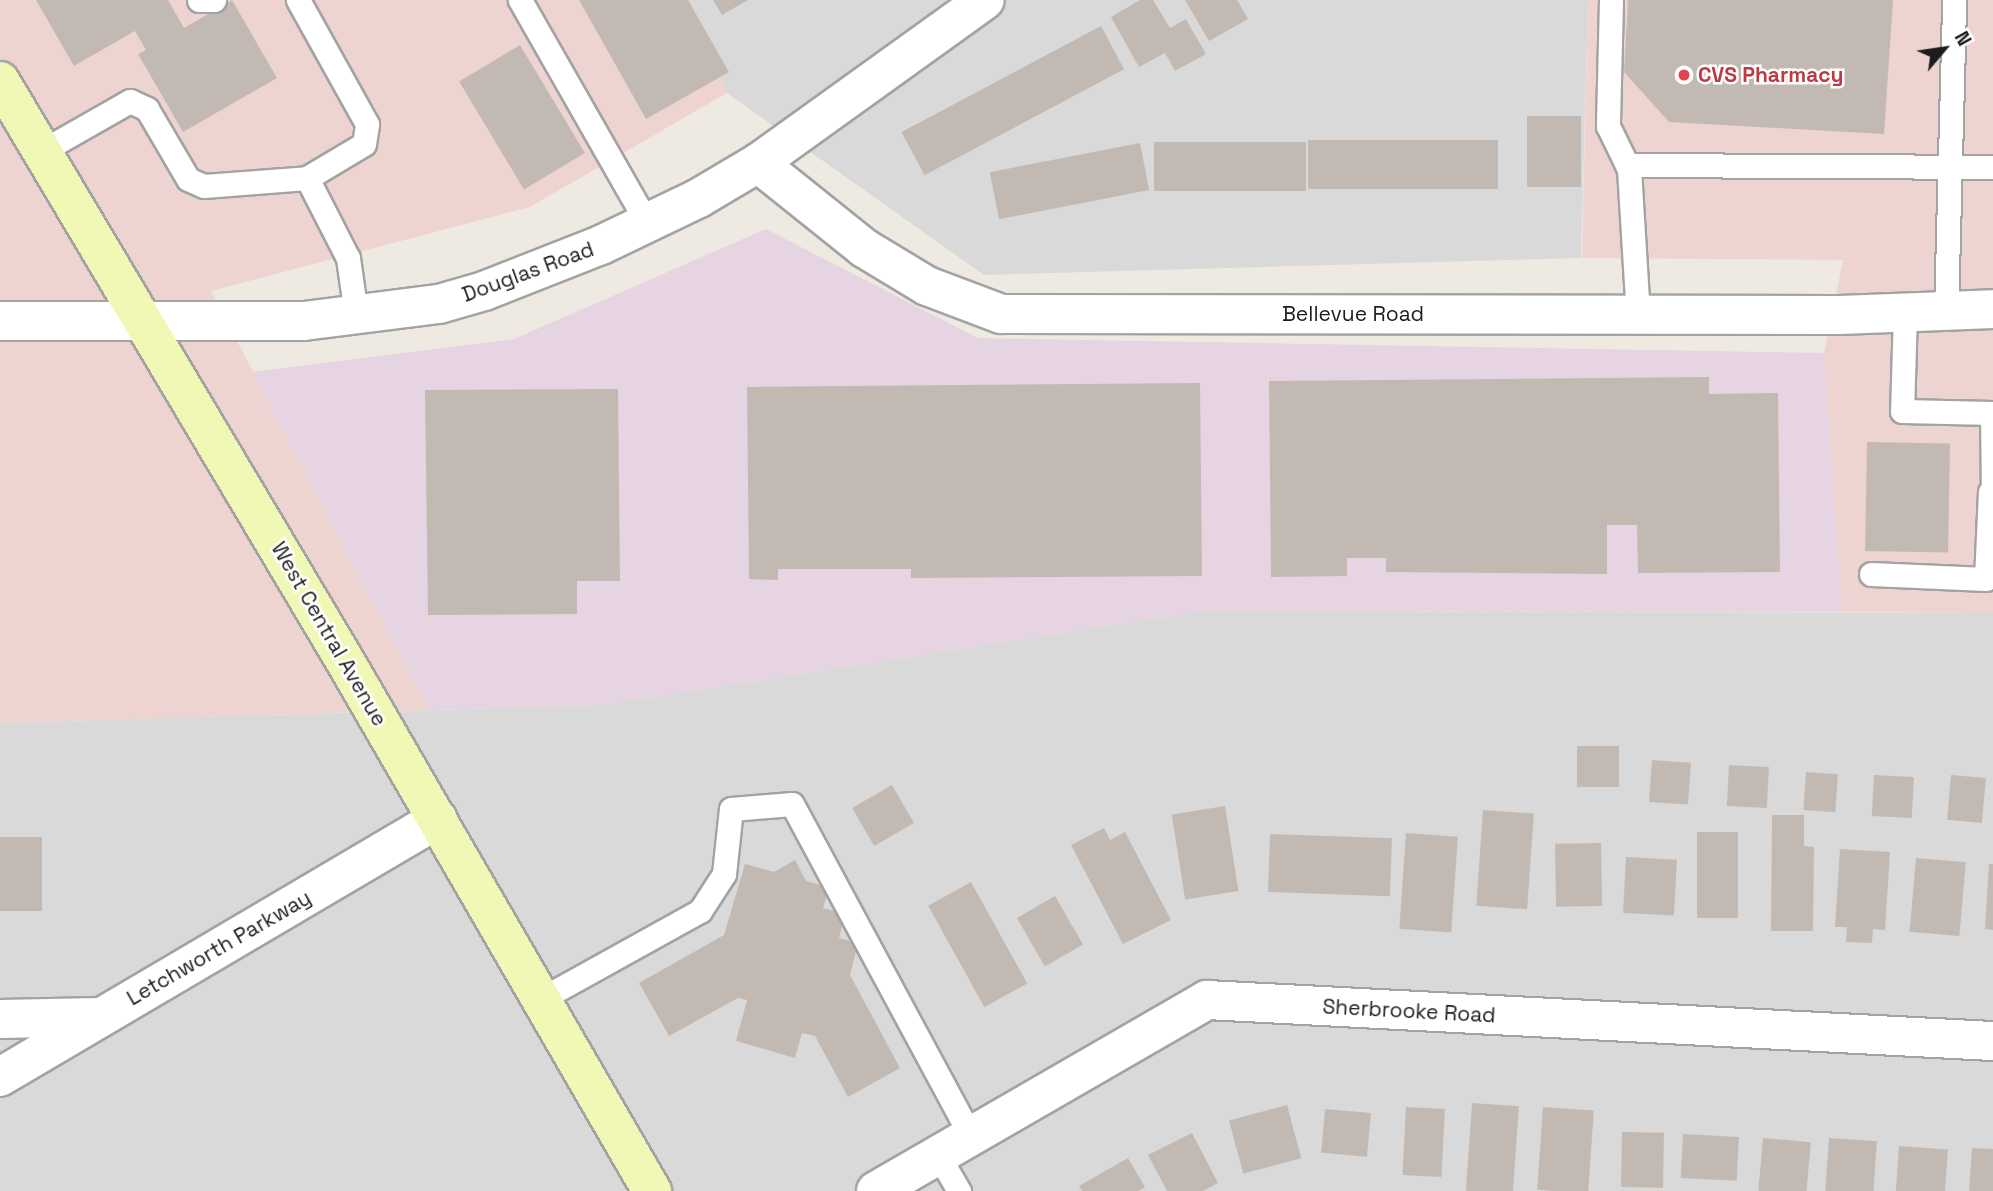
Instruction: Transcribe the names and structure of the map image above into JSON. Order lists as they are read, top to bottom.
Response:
{
  "streets": {
    "main road": ["West Central Avenue"],
    "street": [
      "Douglas Road",
      "Bellevue Road",
      "Letchworth Parkway",
      "Sherbrooke Road"
    ]
  },
  "crossings": [
    ["Douglas Road", "Bellevue Road"],
    ["Douglas Road", "West Central Avenue"],
    ["West Central Avenue", "Letchworth Parkway"]
  ],
  "places": ["CVS Pharmacy"],
  "north": "top right"
}
